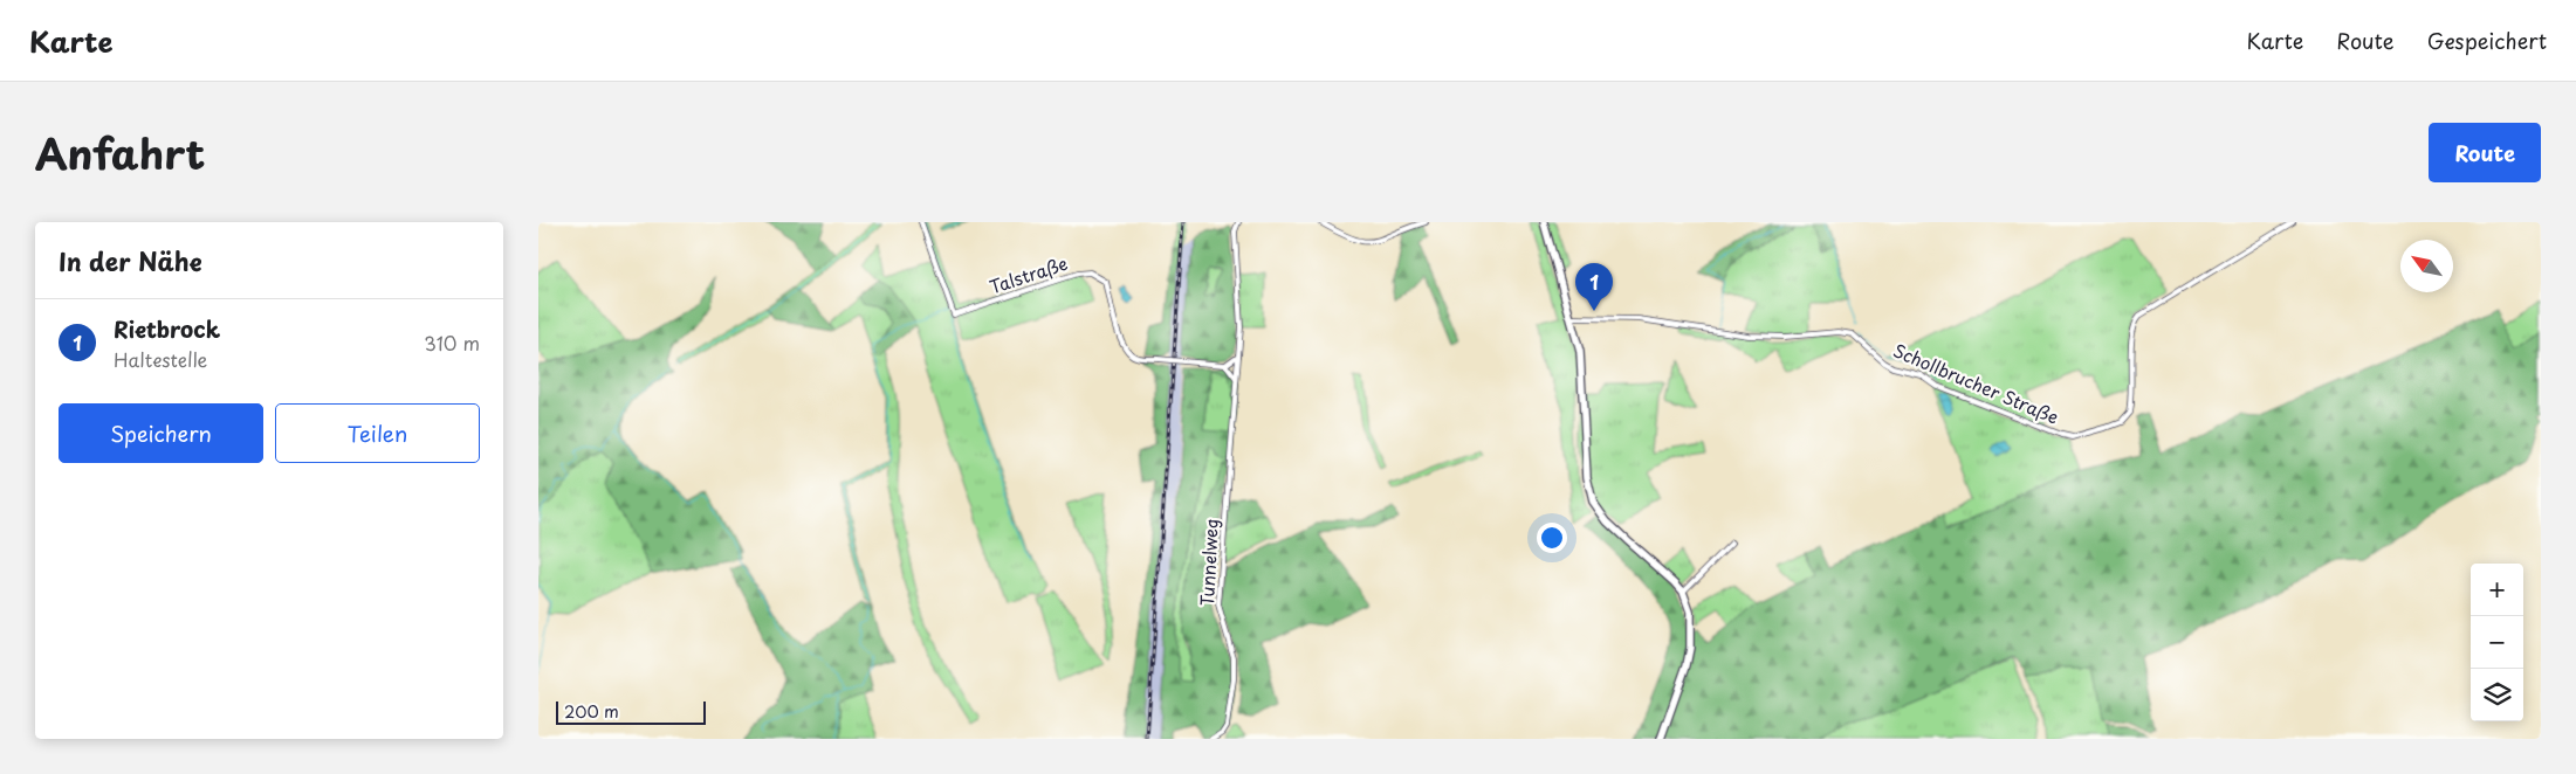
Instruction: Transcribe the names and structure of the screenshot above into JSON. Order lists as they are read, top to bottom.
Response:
{
  "streets": {
    "street": ["Talstraße", "Schollbrucher Straße", "Tunnelweg"]
  },
  "scale_bar": "200 m",
  "north": "top left",
  "page": {
    "header": "Karte",
    "nav": ["Karte", "Route", "Gespeichert"],
    "title": "Anfahrt",
    "buttons": [
      "Route",
      ["Speichern", "Teilen"]
    ],
    "heading": "In der Nähe",
    "pins": "1",
    "list": [
      {
        "mark": "1",
        "name": "Rietbrock",
        "note": "Haltestelle",
        "value": "310 m"
      }
    ],
    "map_buttons": ["+", "−"],
    "scale": "200 m"
  }
}
